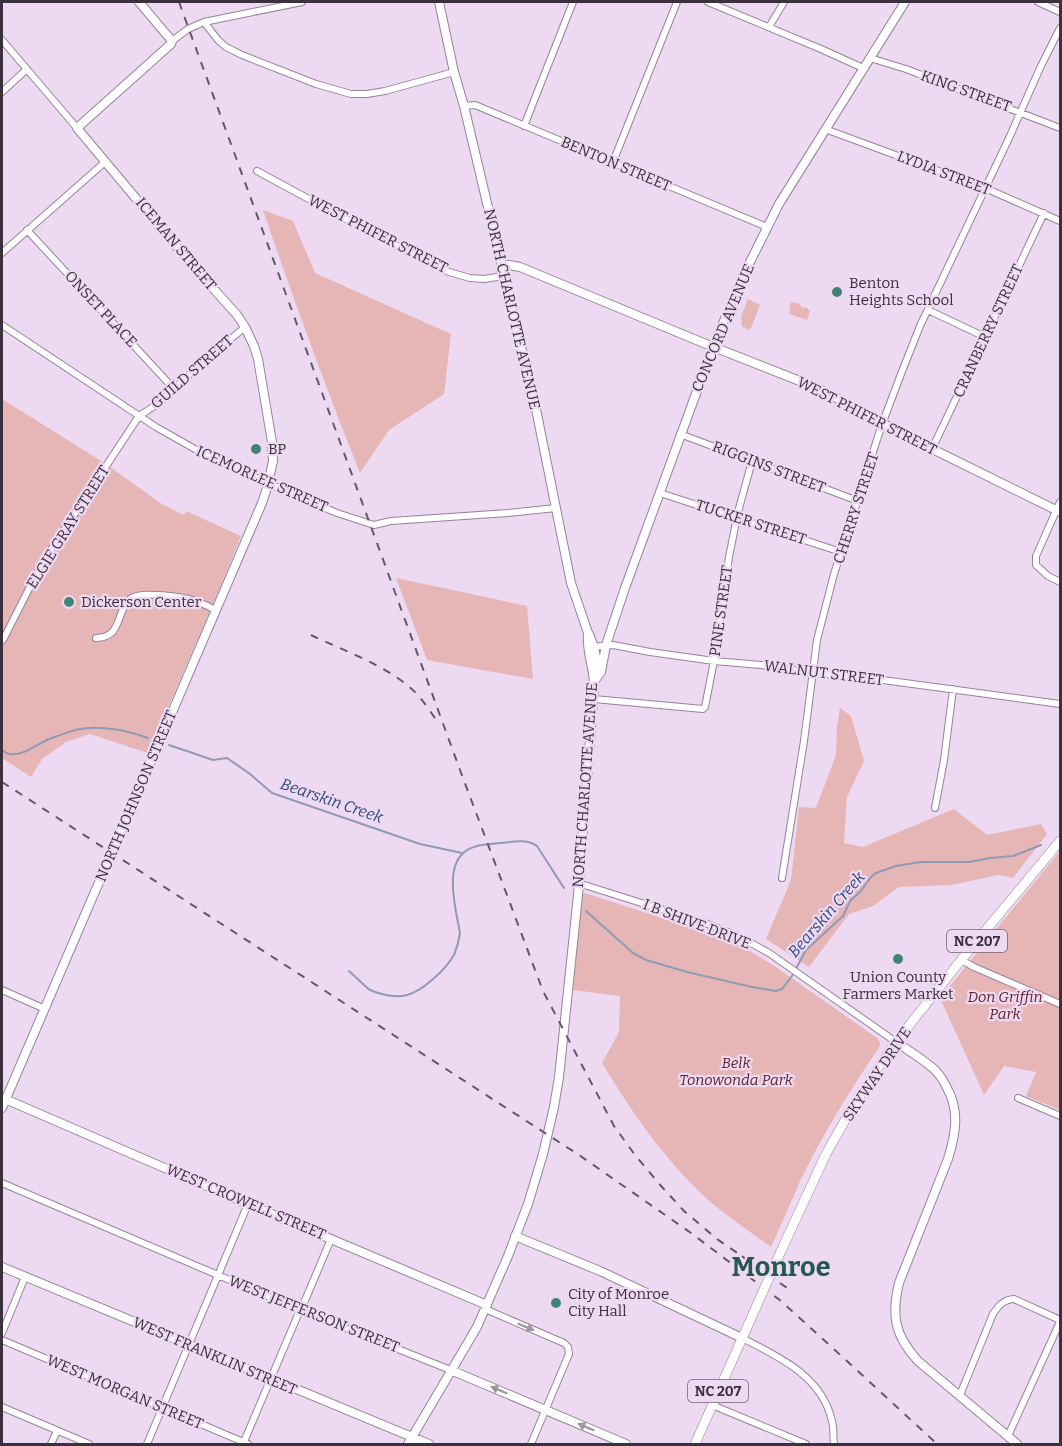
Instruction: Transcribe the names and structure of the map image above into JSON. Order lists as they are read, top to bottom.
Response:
{
  "streets": {
    "main road": [
      "WEST PHIFER STREET",
      "ICEMAN STREET",
      "NORTH CHARLOTTE AVENUE",
      "CONCORD AVENUE",
      "NORTH JOHNSON STREET",
      "NC 207",
      "SKYWAY DRIVE",
      "WEST CROWELL STREET",
      "WEST JEFFERSON STREET",
      "WEST FRANKLIN STREET"
    ],
    "street": [
      "KING STREET",
      "BENTON STREET",
      "LYDIA STREET",
      "ONSET PLACE",
      "CRANBERRY STREET",
      "GUILD STREET",
      "RIGGINS STREET",
      "ICEMORLEE STREET",
      "CHERRY STREET",
      "TUCKER STREET",
      "ELGIE GRAY STREET",
      "PINE STREET",
      "WALNUT STREET",
      "I B SHIVE DRIVE",
      "WEST MORGAN STREET"
    ]
  },
  "crossings": [
    ["KING STREET", "CONCORD AVENUE"],
    ["KING STREET", "CHERRY STREET"],
    ["BENTON STREET", "NORTH CHARLOTTE AVENUE"],
    ["BENTON STREET", "CONCORD AVENUE"],
    ["LYDIA STREET", "CONCORD AVENUE"],
    ["LYDIA STREET", "CRANBERRY STREET"],
    ["LYDIA STREET", "CHERRY STREET"],
    ["WEST PHIFER STREET", "NORTH CHARLOTTE AVENUE"],
    ["WEST PHIFER STREET", "CONCORD AVENUE"],
    ["WEST PHIFER STREET", "CRANBERRY STREET"],
    ["WEST PHIFER STREET", "CHERRY STREET"],
    ["ICEMAN STREET", "GUILD STREET"],
    ["ICEMAN STREET", "ICEMORLEE STREET"],
    ["ICEMAN STREET", "NORTH JOHNSON STREET"],
    ["ONSET PLACE", "GUILD STREET"],
    ["NORTH CHARLOTTE AVENUE", "CONCORD AVENUE"],
    ["NORTH CHARLOTTE AVENUE", "ICEMORLEE STREET"],
    ["NORTH CHARLOTTE AVENUE", "PINE STREET"],
    ["NORTH CHARLOTTE AVENUE", "WALNUT STREET"],
    ["NORTH CHARLOTTE AVENUE", "I B SHIVE DRIVE"],
    ["NORTH CHARLOTTE AVENUE", "WEST CROWELL STREET"],
    ["NORTH CHARLOTTE AVENUE", "WEST JEFFERSON STREET"],
    ["NORTH CHARLOTTE AVENUE", "WEST FRANKLIN STREET"],
    ["CONCORD AVENUE", "RIGGINS STREET"],
    ["CONCORD AVENUE", "TUCKER STREET"],
    ["CONCORD AVENUE", "WALNUT STREET"],
    ["GUILD STREET", "ICEMORLEE STREET"],
    ["GUILD STREET", "ELGIE GRAY STREET"],
    ["RIGGINS STREET", "CHERRY STREET"],
    ["RIGGINS STREET", "PINE STREET"],
    ["ICEMORLEE STREET", "ELGIE GRAY STREET"],
    ["ICEMORLEE STREET", "NORTH JOHNSON STREET"],
    ["CHERRY STREET", "TUCKER STREET"],
    ["CHERRY STREET", "WALNUT STREET"],
    ["TUCKER STREET", "PINE STREET"],
    ["PINE STREET", "WALNUT STREET"],
    ["NORTH JOHNSON STREET", "WEST CROWELL STREET"],
    ["I B SHIVE DRIVE", "SKYWAY DRIVE"],
    ["NC 207", "SKYWAY DRIVE"],
    ["WEST CROWELL STREET", "WEST JEFFERSON STREET"]
  ],
  "districts": ["Monroe"],
  "water": ["Bearskin Creek"],
  "parks": ["Don Griffin Park", "Belk Tonowonda Park"],
  "places": [
    "Benton Heights School",
    "BP",
    "Dickerson Center",
    "Union County Farmers Market",
    "City of Monroe City Hall"
  ]
}
